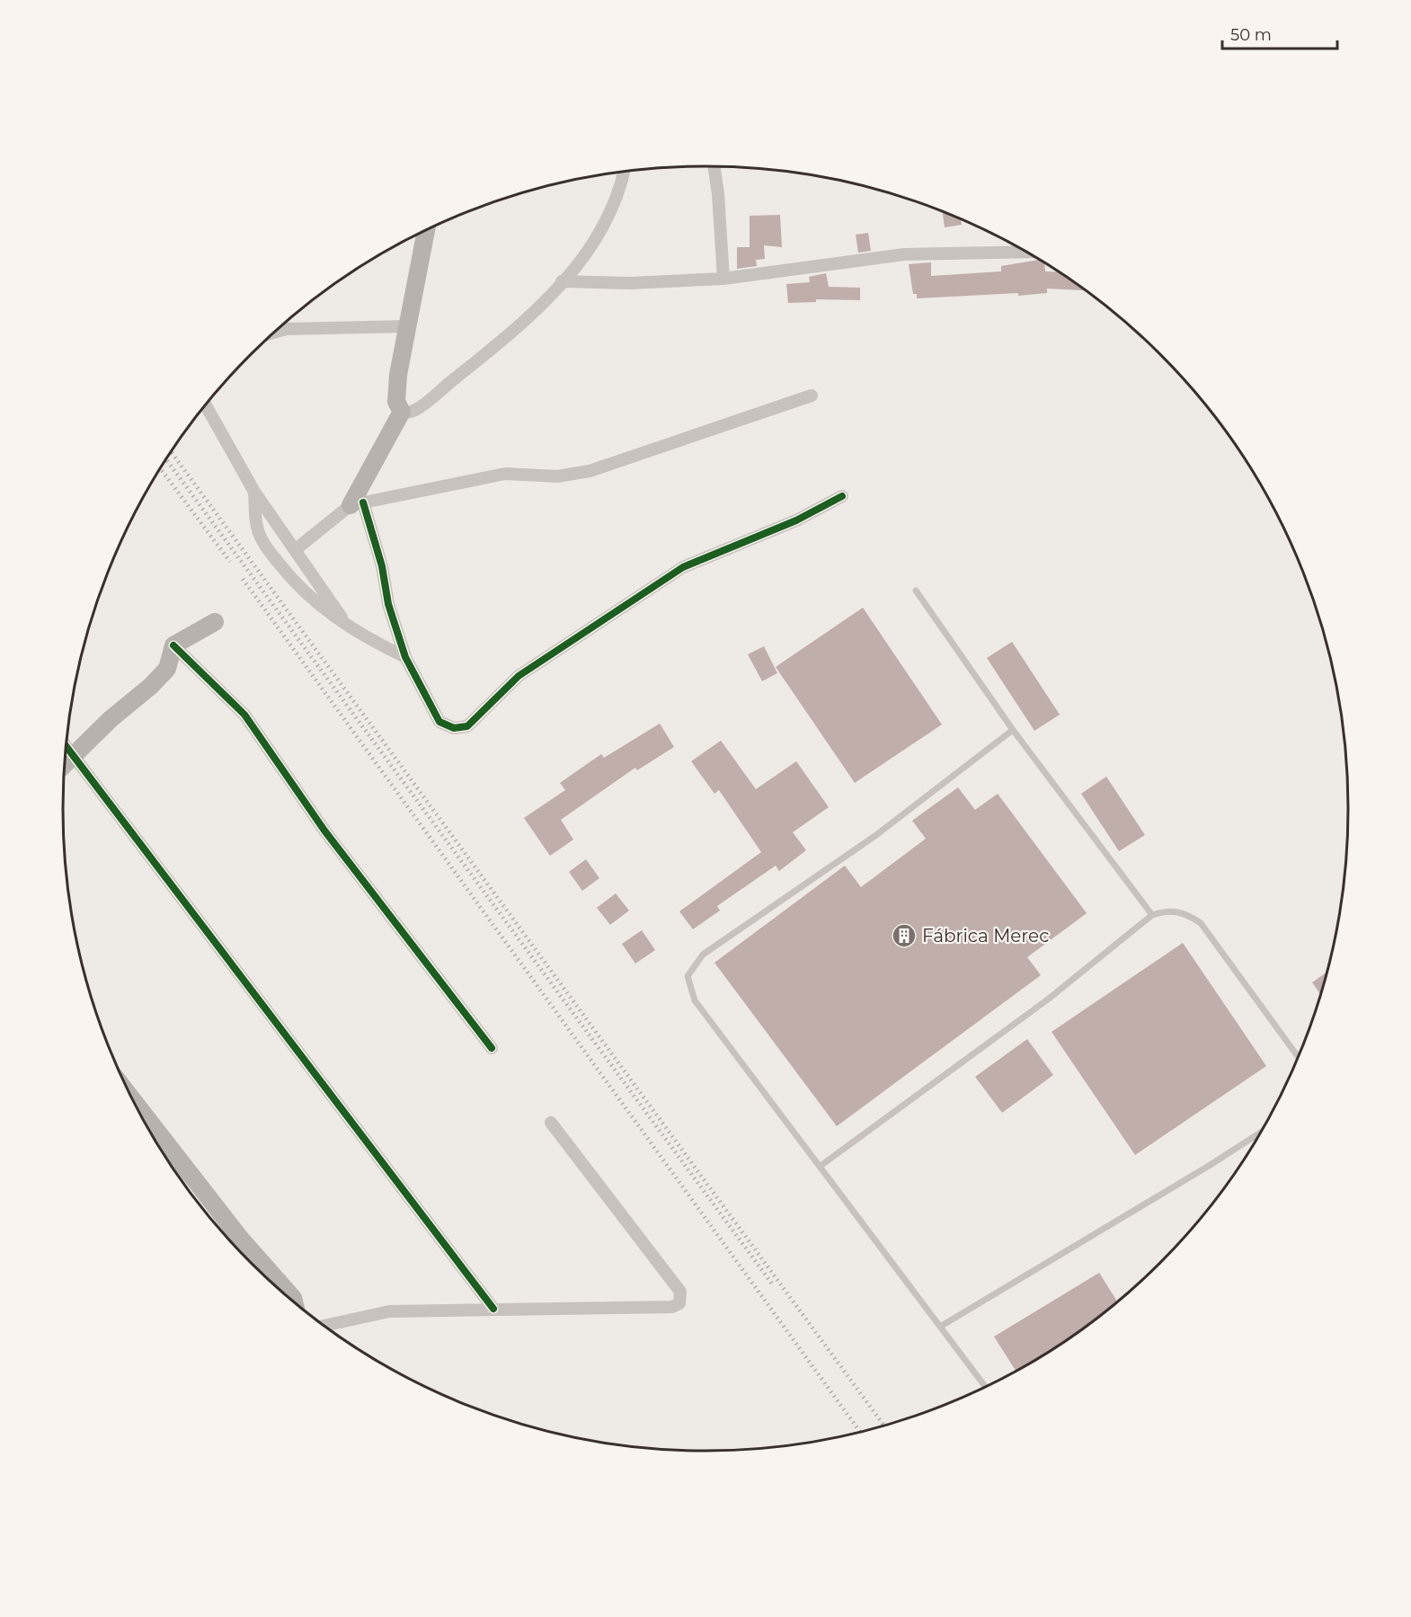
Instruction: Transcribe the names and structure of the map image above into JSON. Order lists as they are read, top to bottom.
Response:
{
  "places": {
    "building": ["Fábrica Merec"]
  },
  "scale_bar": "50 m"
}
